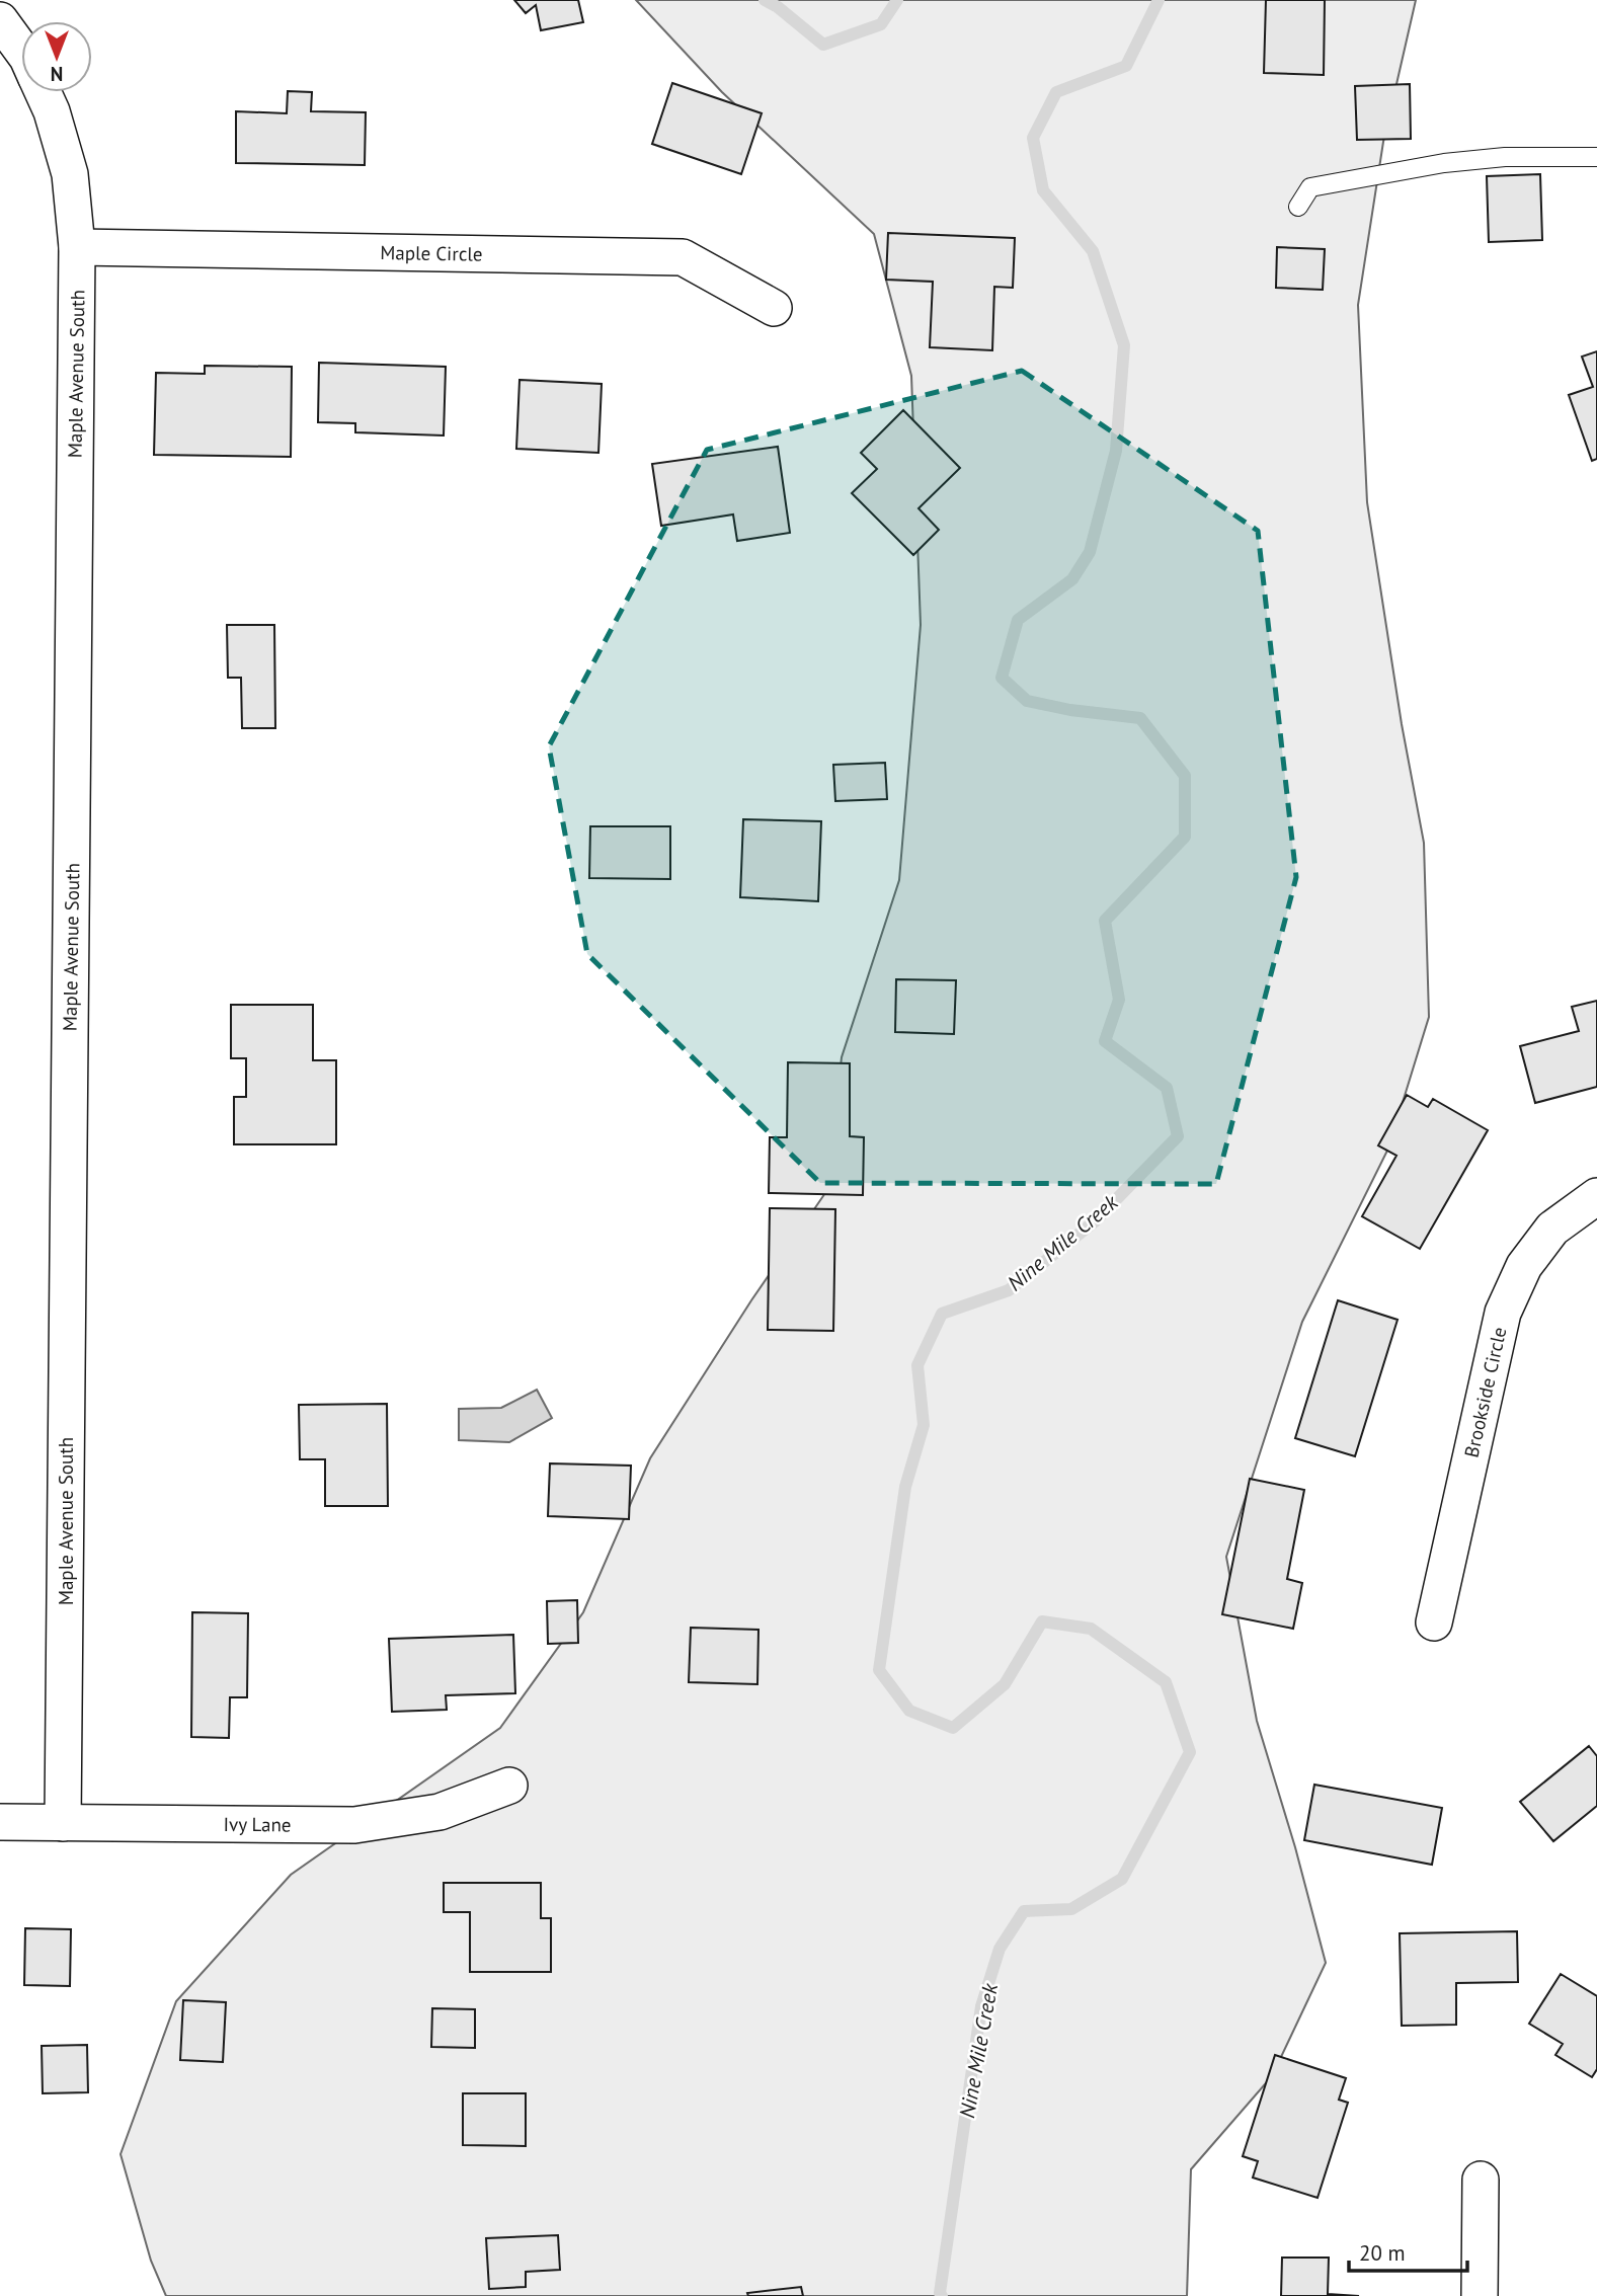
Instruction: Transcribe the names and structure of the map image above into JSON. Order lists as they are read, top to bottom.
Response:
{
  "streets": {
    "street": [
      "Maple Circle",
      "Maple Avenue South",
      "Brookside Circle",
      "Ivy Lane"
    ]
  },
  "crossings": [
    ["Maple Circle", "Maple Avenue South"],
    ["Maple Avenue South", "Ivy Lane"]
  ],
  "water": ["Nine Mile Creek"],
  "scale_bar": "20 m",
  "north": "bottom"
}
